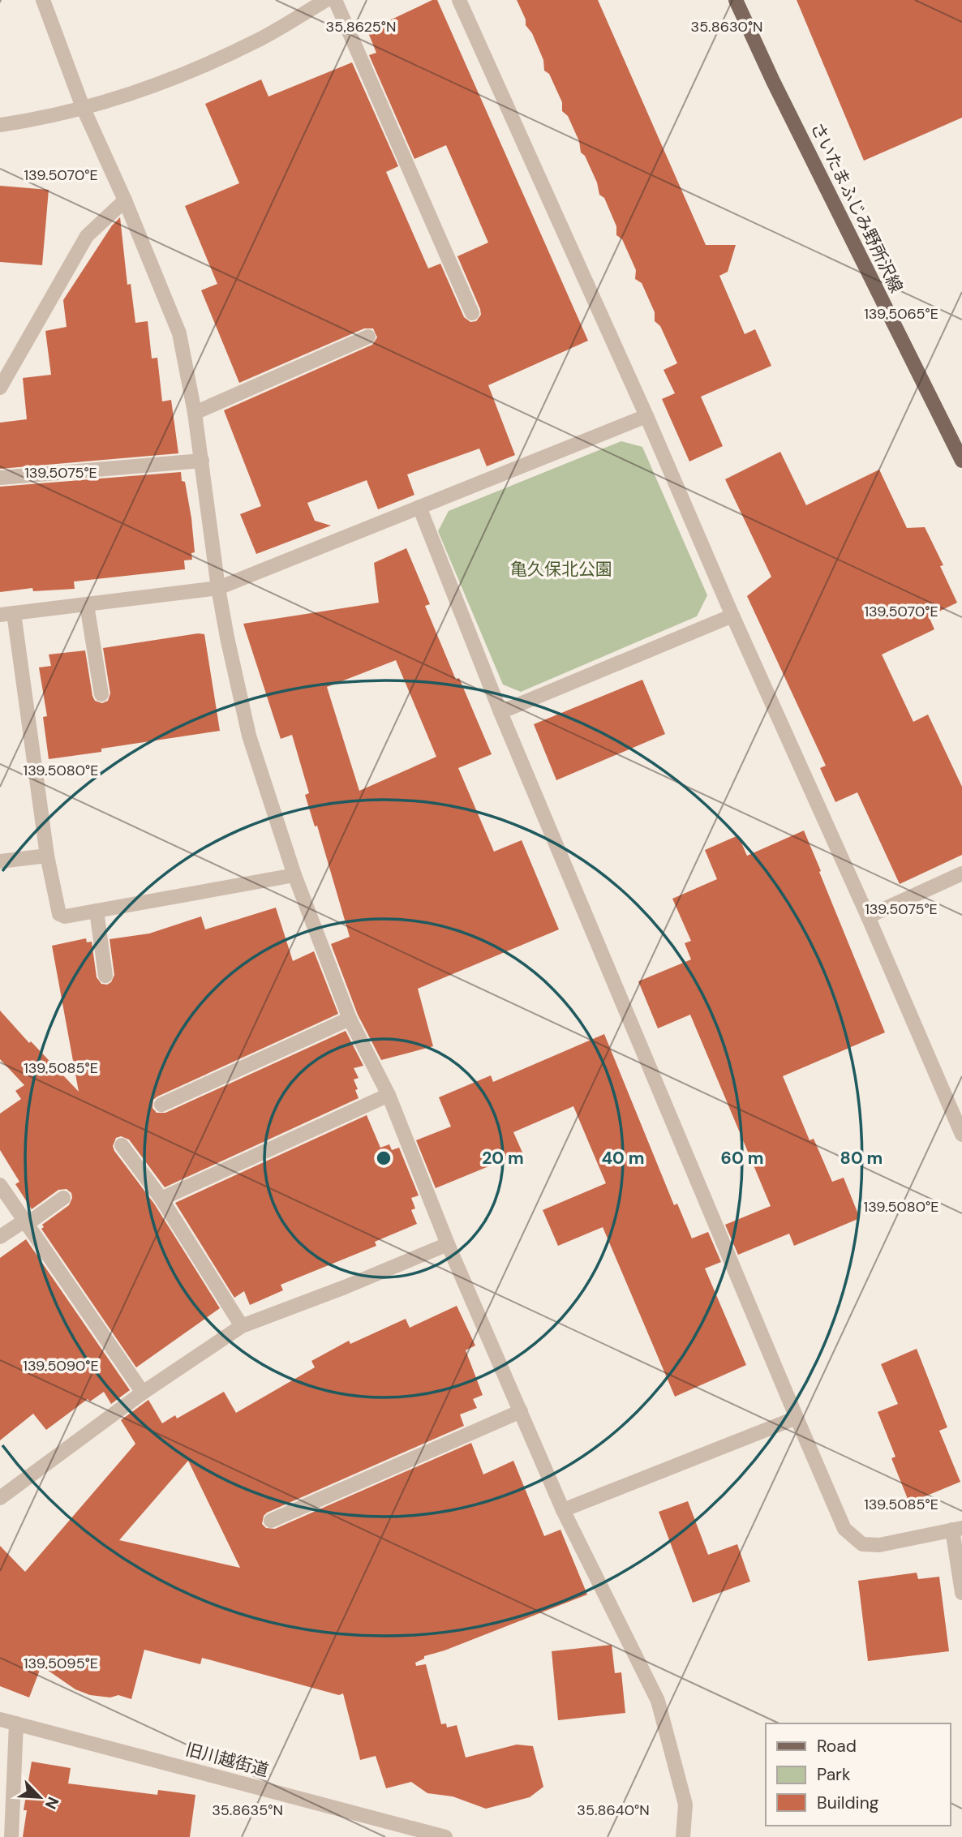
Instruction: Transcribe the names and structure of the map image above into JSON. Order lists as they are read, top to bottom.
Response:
{
  "streets": {
    "main road": ["さいたまふじみ野所沢線"],
    "street": ["旧川越街道"]
  },
  "parks": ["亀久保北公園"],
  "legend": ["Road", "Park", "Building"],
  "north": "bottom right",
  "coordinates": [
    "35.8625°N",
    "35.8630°N",
    "139.5070°E",
    "139.5065°E",
    "139.5075°E",
    "139.5080°E",
    "139.5085°E",
    "139.5090°E",
    "139.5095°E",
    "35.8635°N",
    "35.8640°N"
  ],
  "rings": [
    "20 m",
    "40 m",
    "60 m",
    "80 m"
  ]
}
